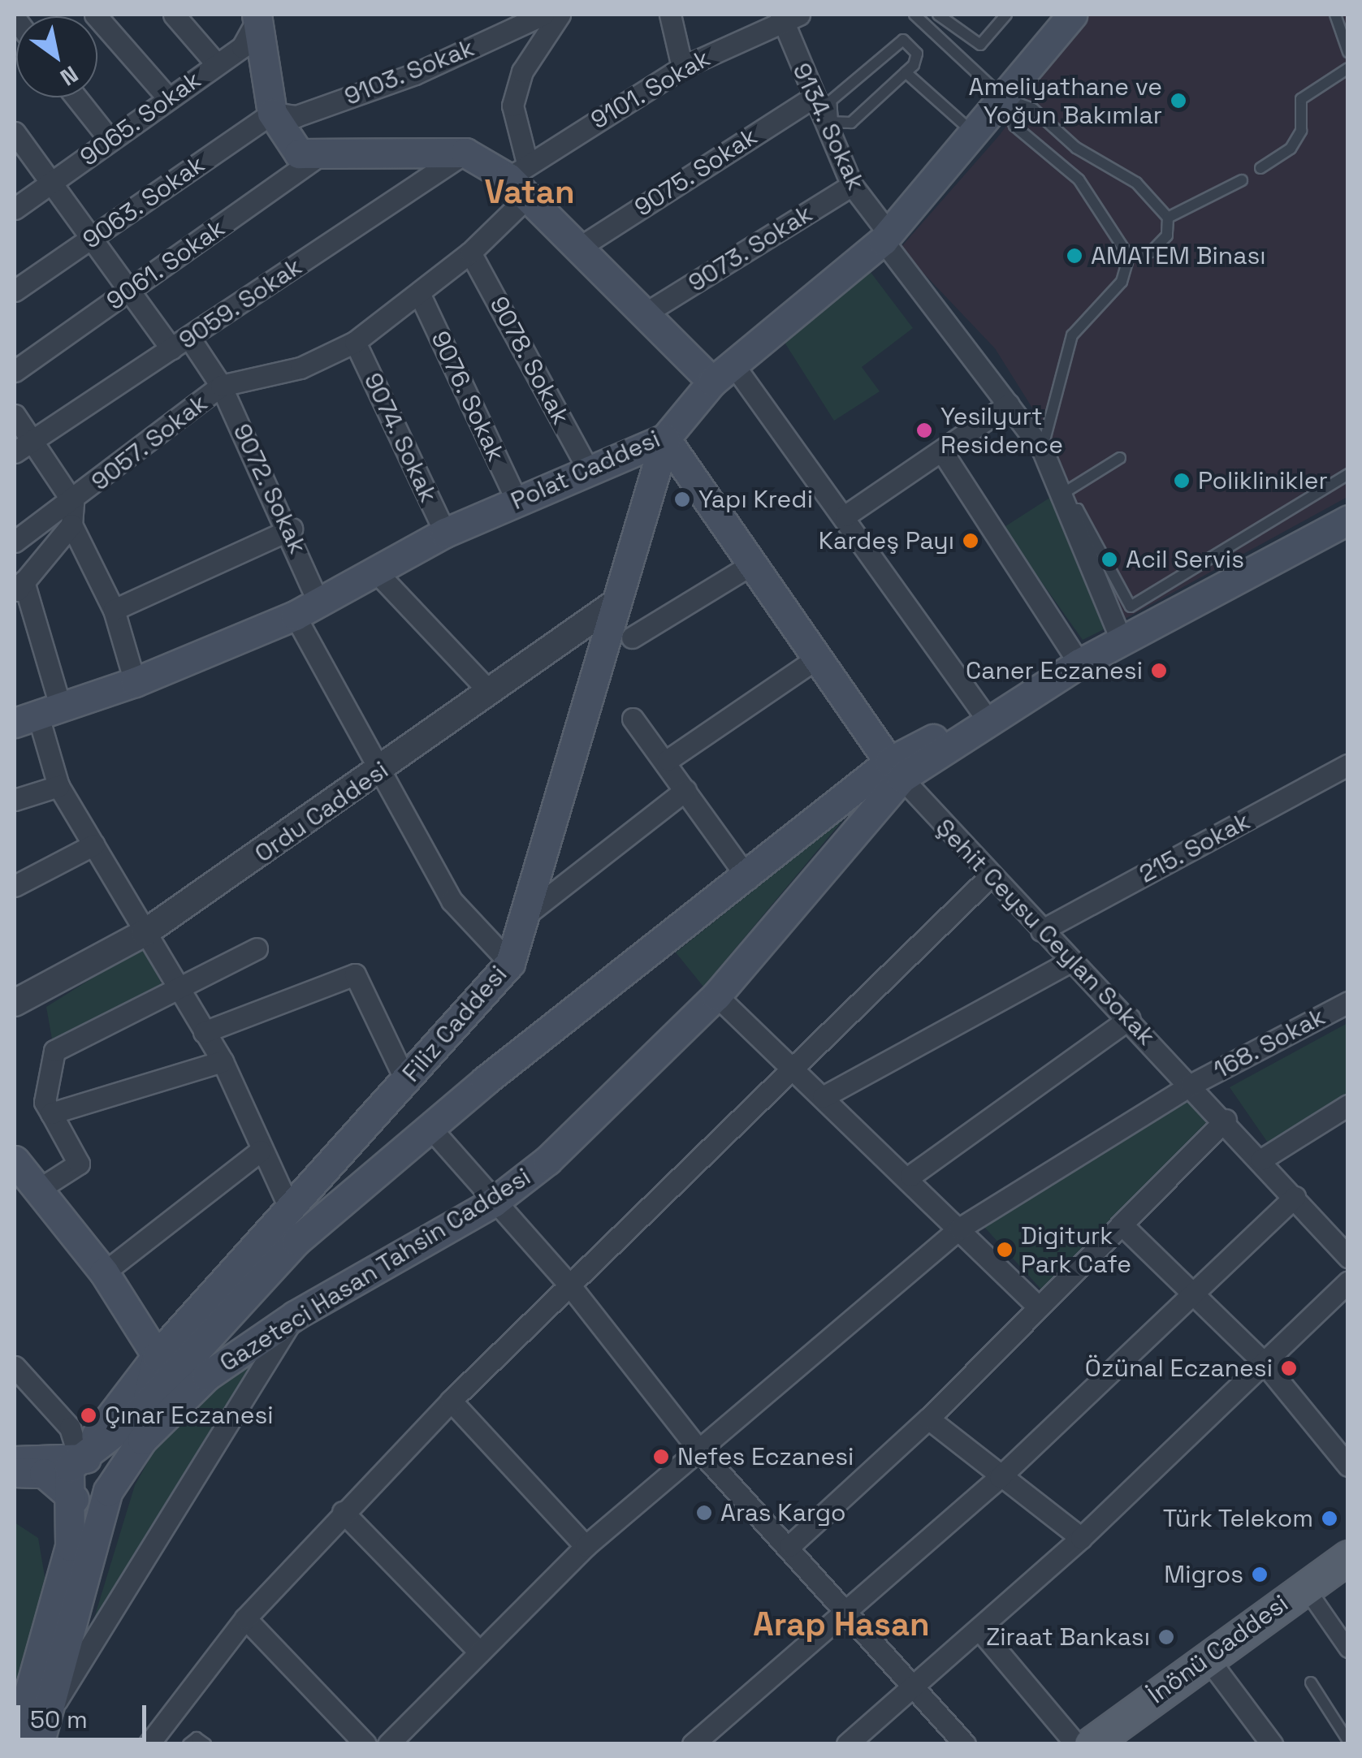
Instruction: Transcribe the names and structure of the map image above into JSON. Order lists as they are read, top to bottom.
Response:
{
  "streets": {
    "main road": [
      "Polat Caddesi",
      "Filiz Caddesi",
      "Gazeteci Hasan Tahsin Caddesi",
      "İnönü Caddesi"
    ],
    "street": [
      "9103. Sokak",
      "9101. Sokak",
      "9065. Sokak",
      "9134. Sokak",
      "9075. Sokak",
      "9063. Sokak",
      "9073. Sokak",
      "9061. Sokak",
      "9059. Sokak",
      "9078. Sokak",
      "9076. Sokak",
      "9074. Sokak",
      "9057. Sokak",
      "9072. Sokak",
      "Ordu Caddesi",
      "215. Sokak",
      "Şehit Ceysu Ceylan Sokak",
      "168. Sokak"
    ]
  },
  "crossings": [
    ["9103. Sokak", "9063. Sokak"],
    ["9101. Sokak", "9134. Sokak"],
    ["9101. Sokak", "9057. Sokak"],
    ["9065. Sokak", "9072. Sokak"],
    ["9134. Sokak", "9075. Sokak"],
    ["9134. Sokak", "9073. Sokak"],
    ["9134. Sokak", "Polat Caddesi"],
    ["9134. Sokak", "Gazeteci Hasan Tahsin Caddesi"],
    ["9063. Sokak", "9072. Sokak"],
    ["9061. Sokak", "9072. Sokak"],
    ["9059. Sokak", "9072. Sokak"],
    ["9078. Sokak", "9057. Sokak"],
    ["9078. Sokak", "Polat Caddesi"],
    ["9076. Sokak", "9057. Sokak"],
    ["9076. Sokak", "Polat Caddesi"],
    ["9074. Sokak", "9057. Sokak"],
    ["9074. Sokak", "Polat Caddesi"],
    ["9057. Sokak", "9072. Sokak"],
    ["Polat Caddesi", "9072. Sokak"],
    ["Polat Caddesi", "Filiz Caddesi"],
    ["9072. Sokak", "Ordu Caddesi"],
    ["9072. Sokak", "Filiz Caddesi"],
    ["Ordu Caddesi", "Filiz Caddesi"],
    ["215. Sokak", "Şehit Ceysu Ceylan Sokak"],
    ["Şehit Ceysu Ceylan Sokak", "168. Sokak"],
    ["Şehit Ceysu Ceylan Sokak", "Gazeteci Hasan Tahsin Caddesi"],
    ["Filiz Caddesi", "Gazeteci Hasan Tahsin Caddesi"]
  ],
  "districts": ["Vatan", "Arap Hasan"],
  "places": [
    "Ameliyathane ve Yoğun Bakımlar",
    "AMATEM Binası",
    "Yesilyurt Residence",
    "Poliklinikler",
    "Yapı Kredi",
    "Kardeş Payı",
    "Acil Servis",
    "Caner Eczanesi",
    "Digiturk Park Cafe",
    "Özünal Eczanesi",
    "Çınar Eczanesi",
    "Nefes Eczanesi",
    "Aras Kargo",
    "Türk Telekom",
    "Migros",
    "Ziraat Bankası"
  ],
  "scale_bar": "50 m",
  "north": "bottom right"
}
